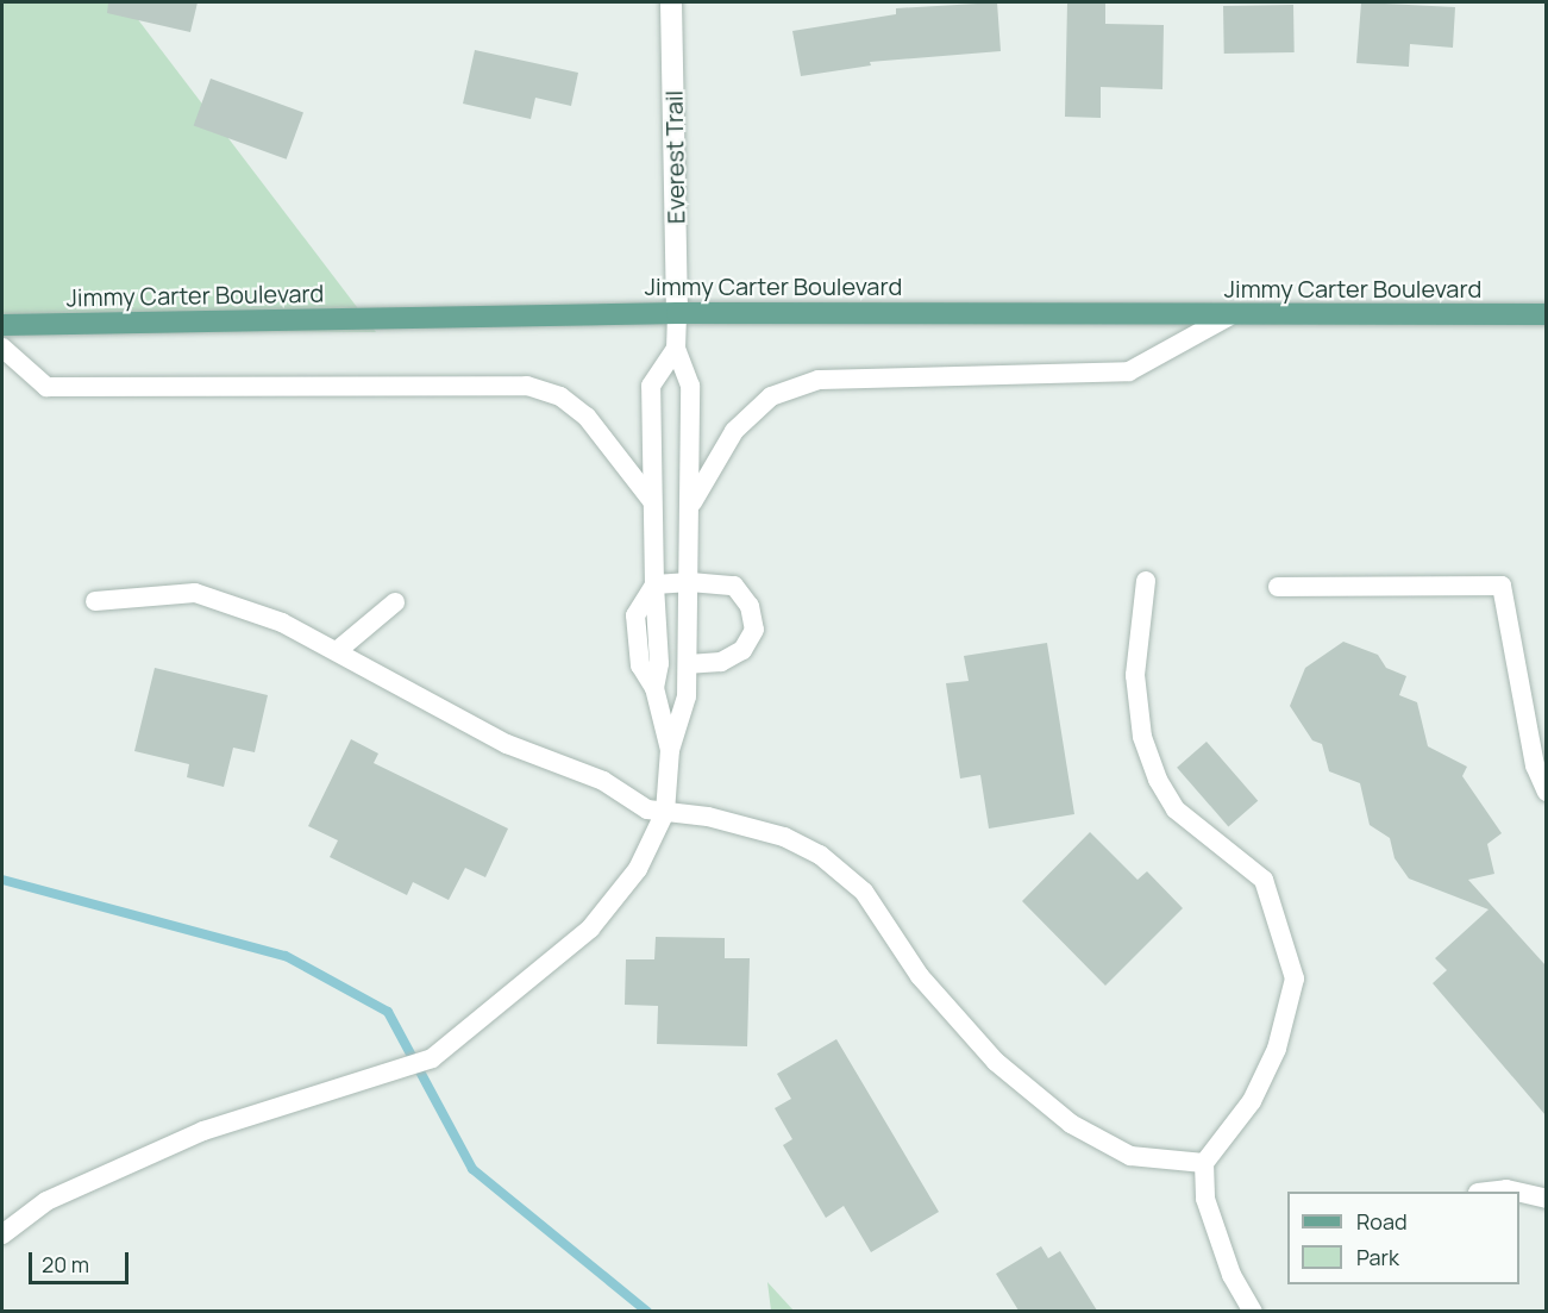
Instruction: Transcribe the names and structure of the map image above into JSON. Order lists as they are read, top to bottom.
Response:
{
  "streets": {
    "main road": ["Jimmy Carter Boulevard"],
    "street": ["Everest Trail"]
  },
  "crossings": [
    ["Everest Trail", "Jimmy Carter Boulevard"]
  ],
  "legend": ["Road", "Park"],
  "scale_bar": "20 m"
}
